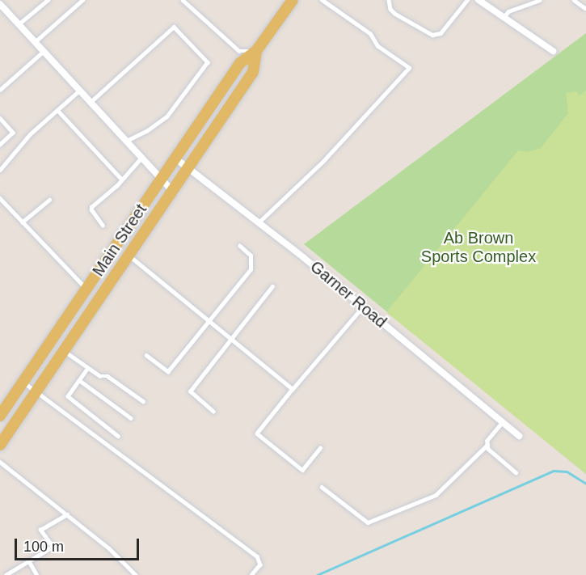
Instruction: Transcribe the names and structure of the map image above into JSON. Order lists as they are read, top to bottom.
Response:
{
  "streets": {
    "main road": ["Main Street"],
    "street": ["Garner Road"]
  },
  "crossings": [
    ["Main Street", "Garner Road"]
  ],
  "parks": ["Ab Brown Sports Complex"],
  "scale_bar": "100 m"
}
